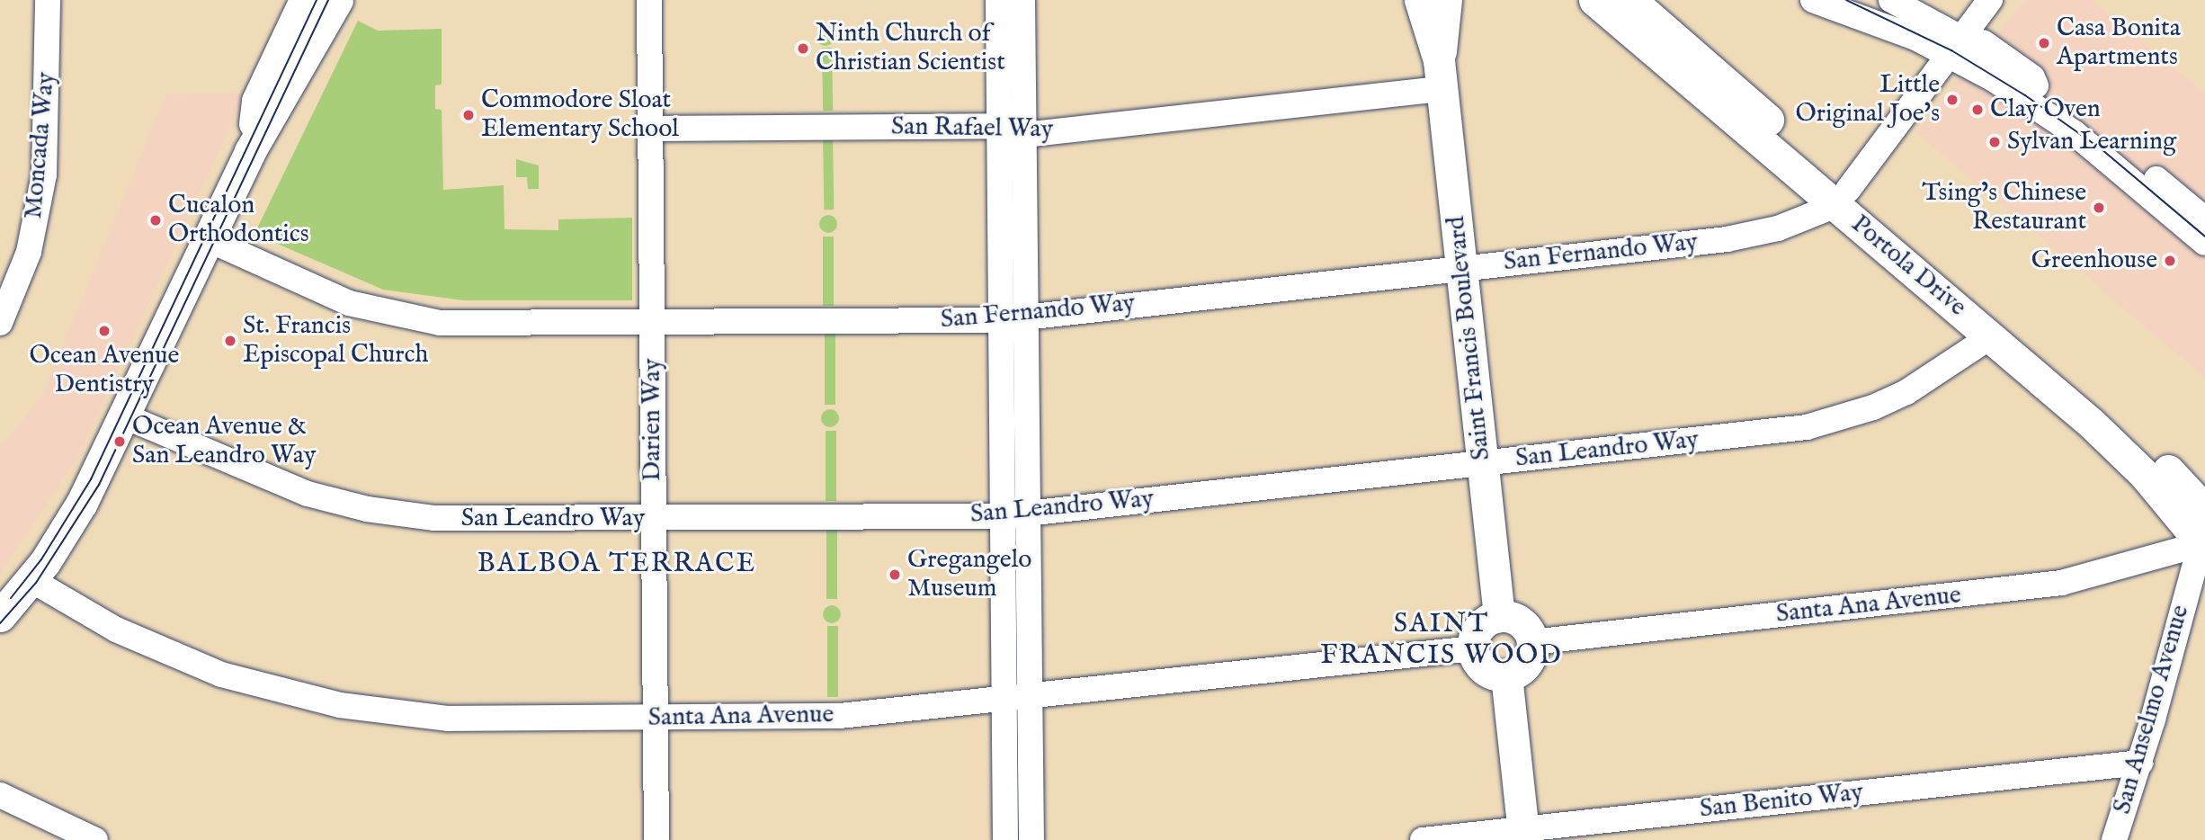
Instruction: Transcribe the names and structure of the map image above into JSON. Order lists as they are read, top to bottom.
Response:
{
  "streets": {
    "main road": ["Portola Drive", "Saint Francis Boulevard"],
    "street": [
      "San Rafael Way",
      "Moncada Way",
      "San Fernando Way",
      "Darien Way",
      "San Leandro Way",
      "Santa Ana Avenue",
      "San Anselmo Avenue",
      "San Benito Way"
    ]
  },
  "crossings": [
    ["San Rafael Way", "Saint Francis Boulevard"],
    ["San Rafael Way", "Darien Way"],
    ["San Fernando Way", "Portola Drive"],
    ["San Fernando Way", "Saint Francis Boulevard"],
    ["San Fernando Way", "Darien Way"],
    ["Portola Drive", "San Leandro Way"],
    ["Portola Drive", "Santa Ana Avenue"],
    ["Portola Drive", "San Anselmo Avenue"],
    ["Saint Francis Boulevard", "San Leandro Way"],
    ["Saint Francis Boulevard", "Santa Ana Avenue"],
    ["Darien Way", "San Leandro Way"],
    ["Darien Way", "Santa Ana Avenue"],
    ["Santa Ana Avenue", "San Anselmo Avenue"],
    ["San Anselmo Avenue", "San Benito Way"]
  ],
  "districts": ["BALBOA TERRACE", "SAINT FRANCIS WOOD"],
  "places": [
    "Casa Bonita Apartments",
    "Ninth Church of Christian Scientist",
    "Little Original Joe's",
    "Clay Oven",
    "Commodore Sloat Elementary School",
    "Sylvan Learning",
    "Tsing’s Chinese Restaurant",
    "Cucalon Orthodontics",
    "Greenhouse",
    "Ocean Avenue Dentistry",
    "St. Francis Episcopal Church",
    "Ocean Avenue & San Leandro Way",
    "Gregangelo Museum"
  ]
}
